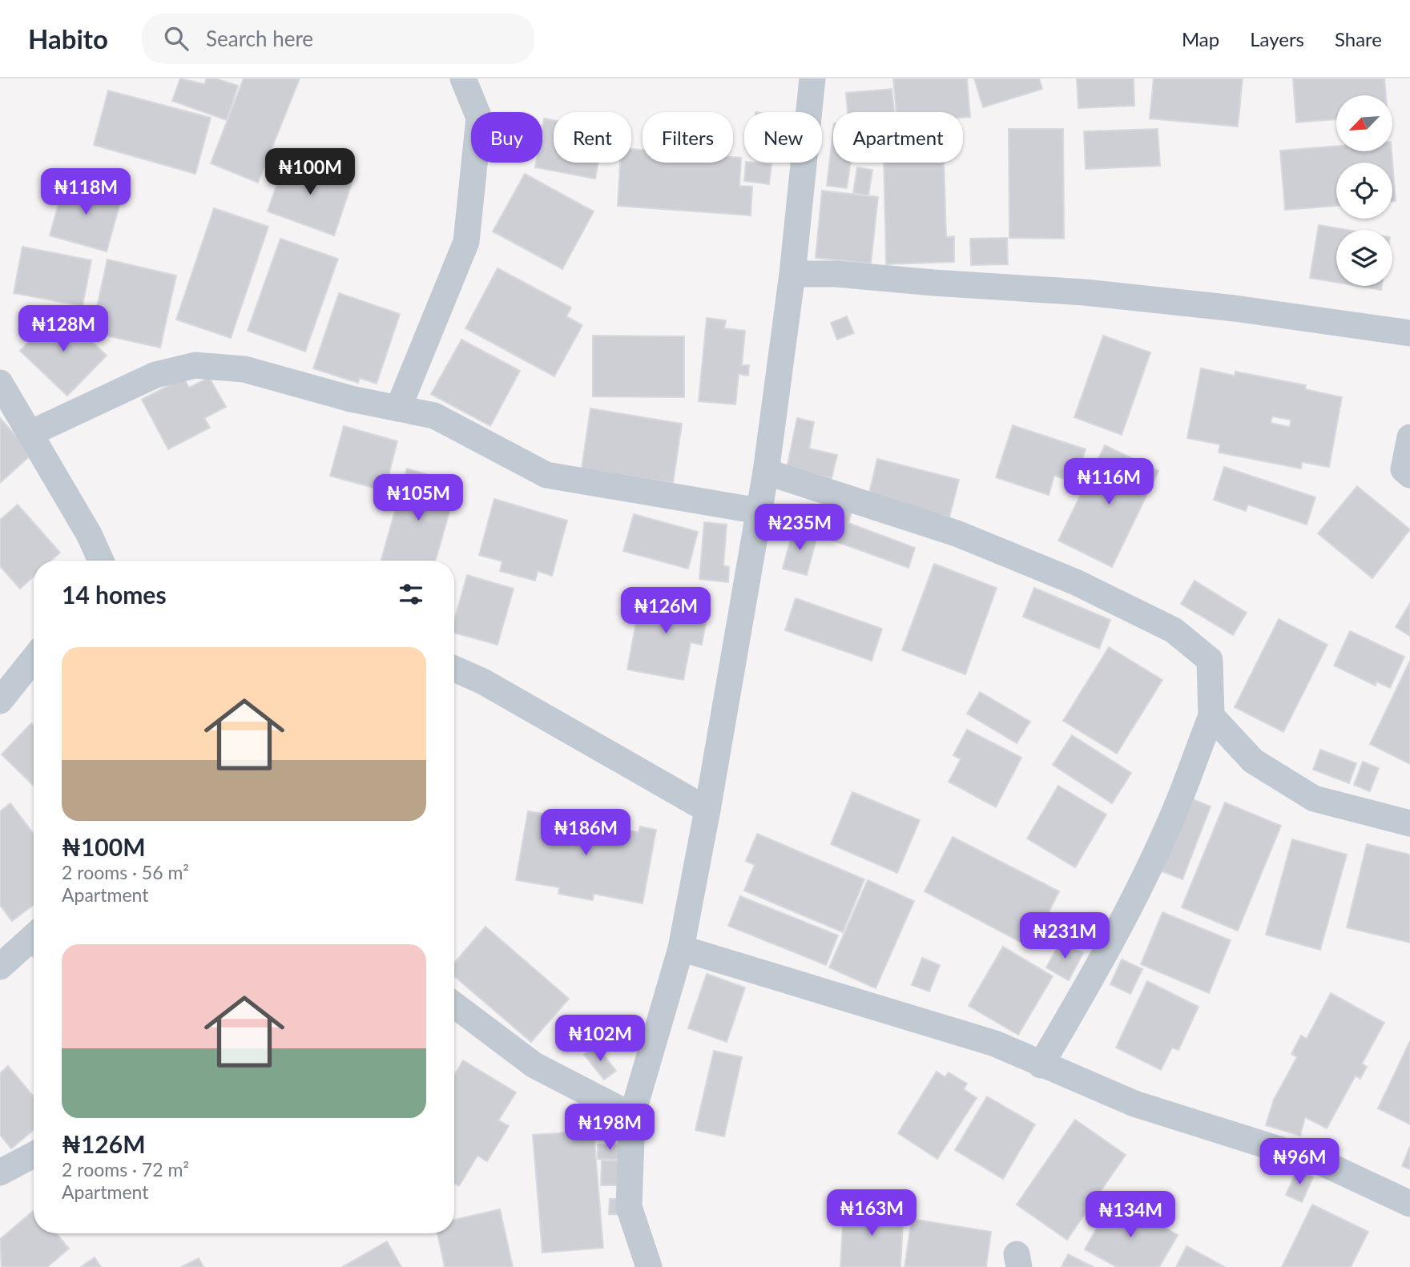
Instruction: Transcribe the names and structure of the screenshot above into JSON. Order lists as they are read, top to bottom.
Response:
{
  "north": "bottom left",
  "page": {
    "header": "Habito",
    "search": "Search here",
    "nav": ["Map", "Layers", "Share"],
    "chip": [
      "Buy",
      "Rent",
      "Filters",
      "New",
      "Apartment"
    ],
    "price": [
      "₦100M",
      "₦118M",
      "₦128M",
      "₦116M",
      "₦105M",
      "₦235M",
      "₦126M",
      "₦186M",
      "₦231M",
      "₦102M",
      "₦198M",
      "₦96M",
      "₦163M",
      "₦134M"
    ],
    "heading": "14 homes",
    "list": [
      {
        "name": "₦100M",
        "note": "2 rooms · 56 m² · Apartment"
      },
      {
        "name": "₦126M",
        "note": "2 rooms · 72 m² · Apartment"
      }
    ]
  }
}
